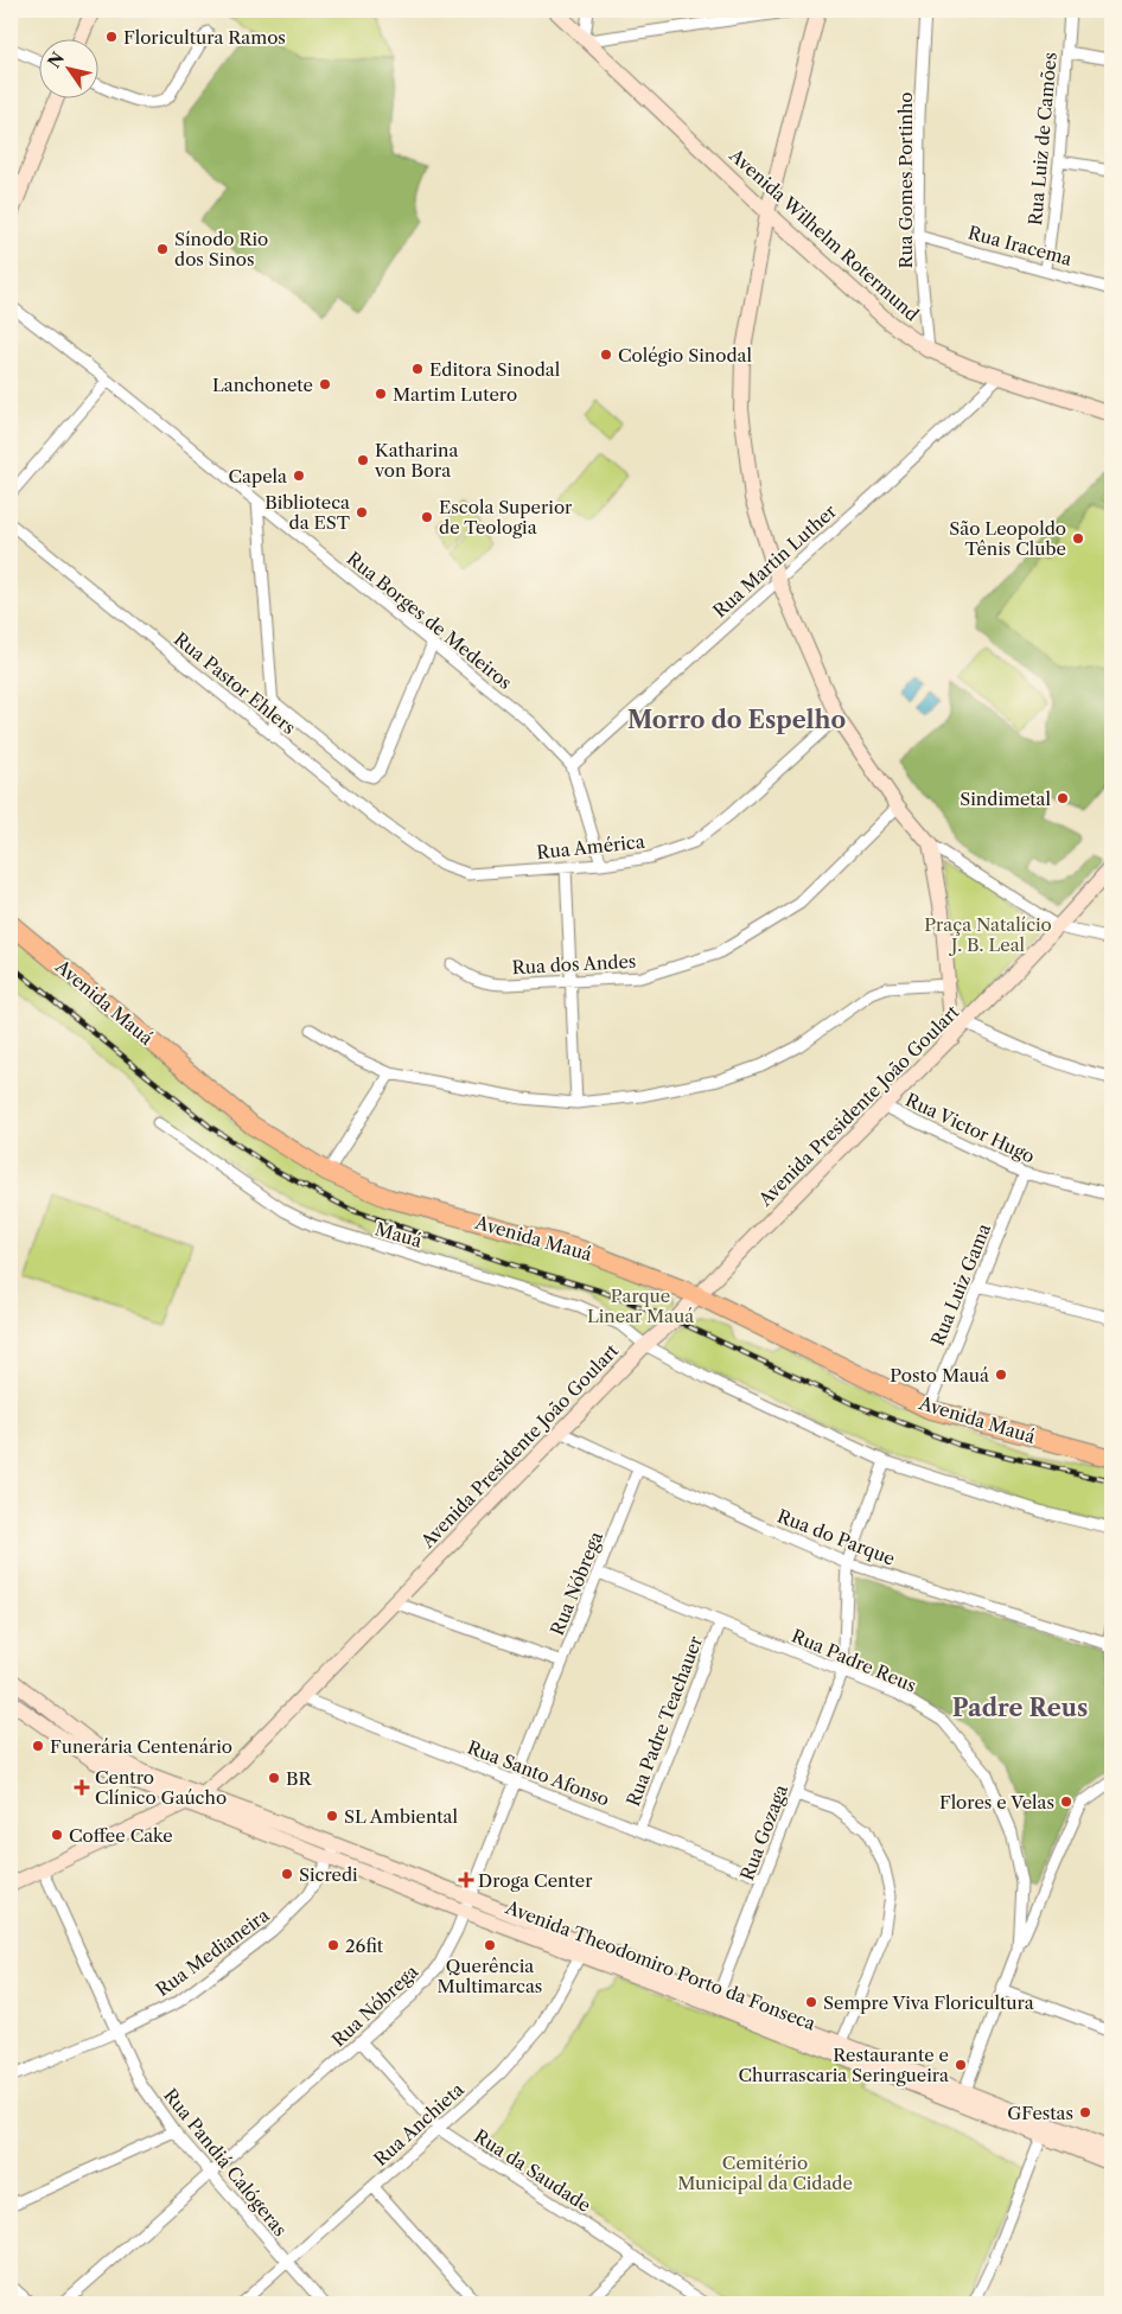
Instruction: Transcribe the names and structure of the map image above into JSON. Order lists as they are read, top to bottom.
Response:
{
  "streets": {
    "main road": ["Avenida Mauá"],
    "street": [
      "Rua Luiz de Camões",
      "Rua Gomes Portinho",
      "Avenida Wilhelm Rotermund",
      "Rua Iracema",
      "Rua Martin Luther",
      "Rua Borges de Medeiros",
      "Rua Pastor Ehlers",
      "Rua América",
      "Rua dos Andes",
      "Avenida Presidente João Goulart",
      "Rua Victor Hugo",
      "Mauá",
      "Rua Luiz Gama",
      "Rua do Parque",
      "Rua Nóbrega",
      "Rua Padre Reus",
      "Rua Padre Teachauer",
      "Rua Santo Afonso",
      "Rua Gozaga",
      "Rua Medianeira",
      "Avenida Theodomiro Porto da Fonseca",
      "Rua Anchieta",
      "Rua Pandiá Calógeras",
      "Rua da Saudade"
    ]
  },
  "crossings": [
    ["Rua Luiz de Camões", "Rua Iracema"],
    ["Rua Gomes Portinho", "Avenida Wilhelm Rotermund"],
    ["Rua Gomes Portinho", "Rua Iracema"],
    ["Avenida Wilhelm Rotermund", "Rua Martin Luther"],
    ["Rua Martin Luther", "Rua Borges de Medeiros"],
    ["Rua Pastor Ehlers", "Rua América"],
    ["Avenida Mauá", "Avenida Presidente João Goulart"],
    ["Avenida Mauá", "Rua Luiz Gama"],
    ["Avenida Presidente João Goulart", "Rua Victor Hugo"],
    ["Avenida Presidente João Goulart", "Mauá"],
    ["Avenida Presidente João Goulart", "Rua do Parque"],
    ["Avenida Presidente João Goulart", "Rua Santo Afonso"],
    ["Avenida Presidente João Goulart", "Avenida Theodomiro Porto da Fonseca"],
    ["Avenida Presidente João Goulart", "Rua Pandiá Calógeras"],
    ["Rua Victor Hugo", "Rua Luiz Gama"],
    ["Rua do Parque", "Rua Nóbrega"],
    ["Rua do Parque", "Rua Gozaga"],
    ["Rua Nóbrega", "Rua Padre Reus"],
    ["Rua Nóbrega", "Rua Santo Afonso"],
    ["Rua Nóbrega", "Avenida Theodomiro Porto da Fonseca"],
    ["Rua Nóbrega", "Rua Pandiá Calógeras"],
    ["Rua Nóbrega", "Rua da Saudade"],
    ["Rua Padre Reus", "Rua Padre Teachauer"],
    ["Rua Padre Reus", "Rua Gozaga"],
    ["Rua Padre Reus", "Avenida Theodomiro Porto da Fonseca"],
    ["Rua Padre Teachauer", "Rua Santo Afonso"],
    ["Rua Santo Afonso", "Rua Gozaga"],
    ["Rua Gozaga", "Avenida Theodomiro Porto da Fonseca"],
    ["Rua Medianeira", "Avenida Theodomiro Porto da Fonseca"],
    ["Rua Medianeira", "Rua Pandiá Calógeras"],
    ["Avenida Theodomiro Porto da Fonseca", "Rua Anchieta"],
    ["Rua Anchieta", "Rua Pandiá Calógeras"],
    ["Rua Anchieta", "Rua da Saudade"]
  ],
  "districts": ["Morro do Espelho", "Padre Reus"],
  "parks": ["Praça Natalício J. B. Leal", "Parque Linear Mauá", "Cemitério Municipal da Cidade"],
  "places": {
    "other": [
      "Floricultura Ramos",
      "Sínodo Rio dos Sinos",
      "Colégio Sinodal",
      "Editora Sinodal",
      "Lanchonete",
      "Martim Lutero",
      "Katharina von Bora",
      "Capela",
      "Biblioteca da EST",
      "Escola Superior de Teologia",
      "São Leopoldo Tênis Clube",
      "Sindimetal",
      "Posto Mauá",
      "Funerária Centenário",
      "BR",
      "Flores e Velas",
      "SL Ambiental",
      "Coffee Cake",
      "Sicredi",
      "26fit",
      "Querência Multimarcas",
      "Sempre Viva Floricultura",
      "Restaurante e Churrascaria Seringueira",
      "GFestas"
    ],
    "health": ["Centro Clínico Gaúcho", "Droga Center"]
  },
  "north": "top left"
}
